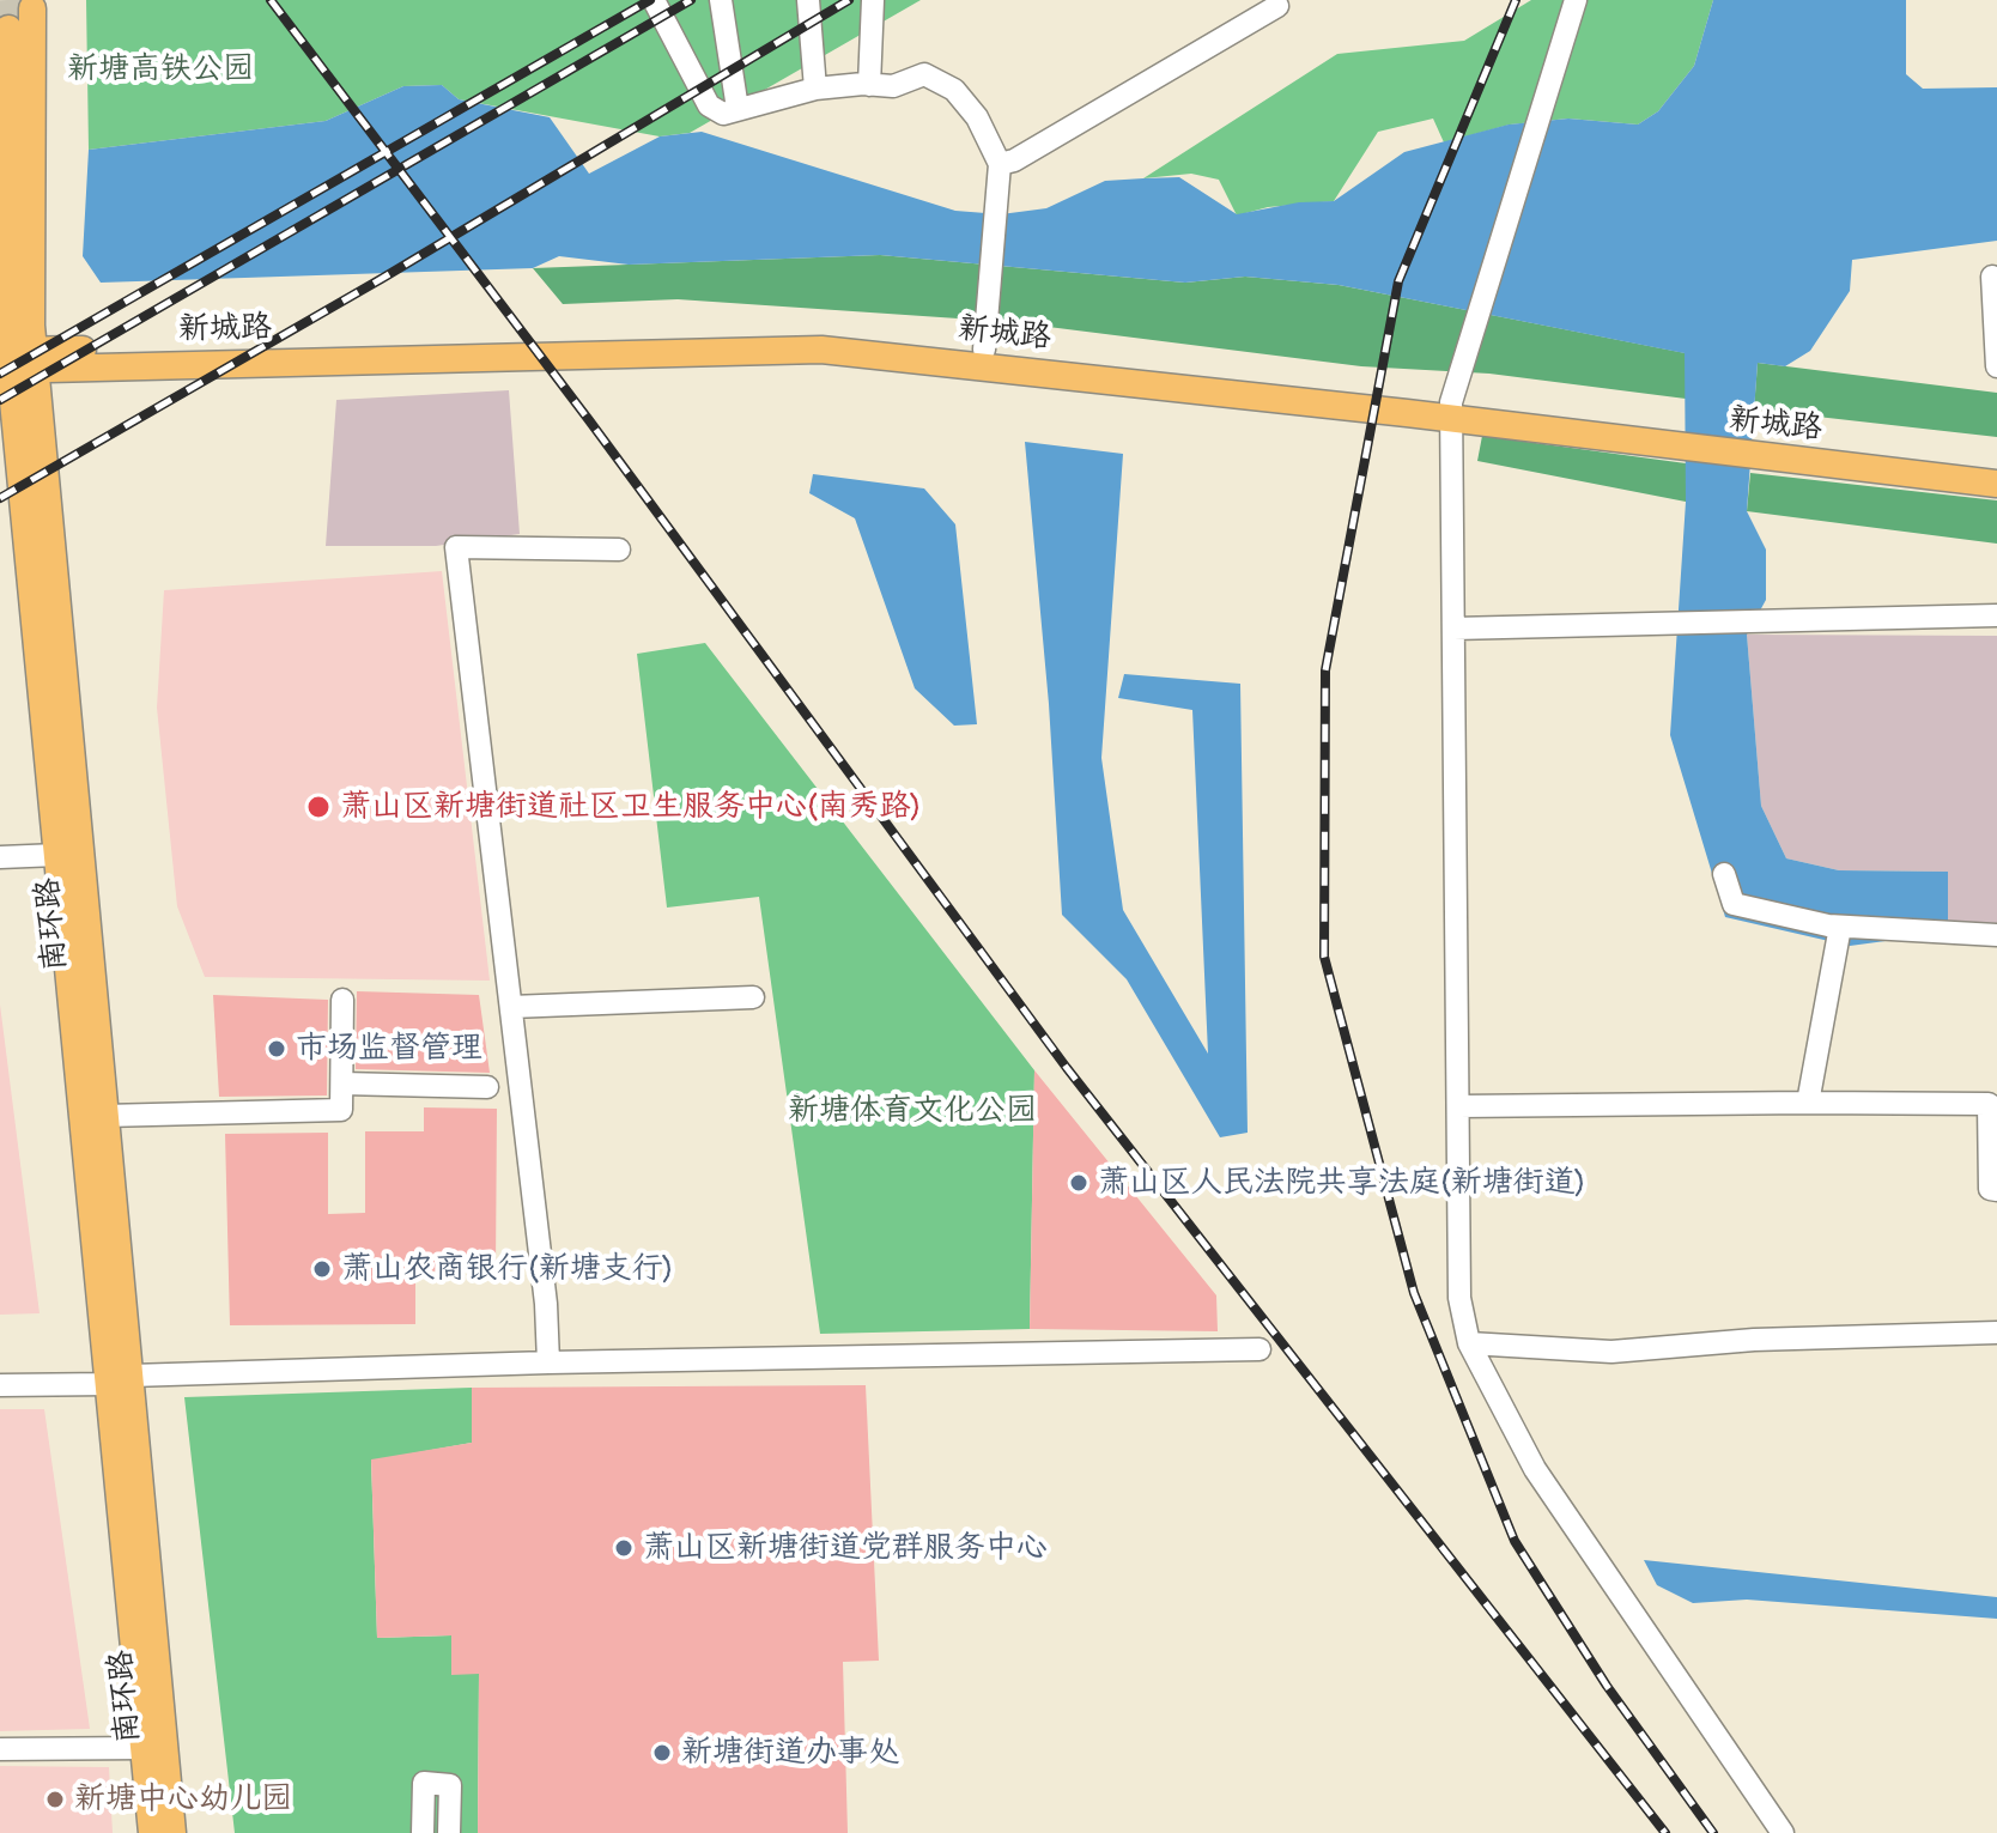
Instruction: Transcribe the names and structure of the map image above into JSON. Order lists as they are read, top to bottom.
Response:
{
  "streets": {
    "main road": ["新城路", "南环路"]
  },
  "crossings": [
    ["新城路", "南环路"]
  ],
  "parks": ["新塘高铁公园", "新塘体育文化公园"],
  "places": [
    "萧山区新塘街道社区卫生服务中心(南秀路)",
    "市场监督管理",
    "萧山区人民法院共享法庭(新塘街道)",
    "萧山农商银行(新塘支行)",
    "萧山区新塘街道党群服务中心",
    "新塘街道办事处",
    "新塘中心幼儿园"
  ]
}
